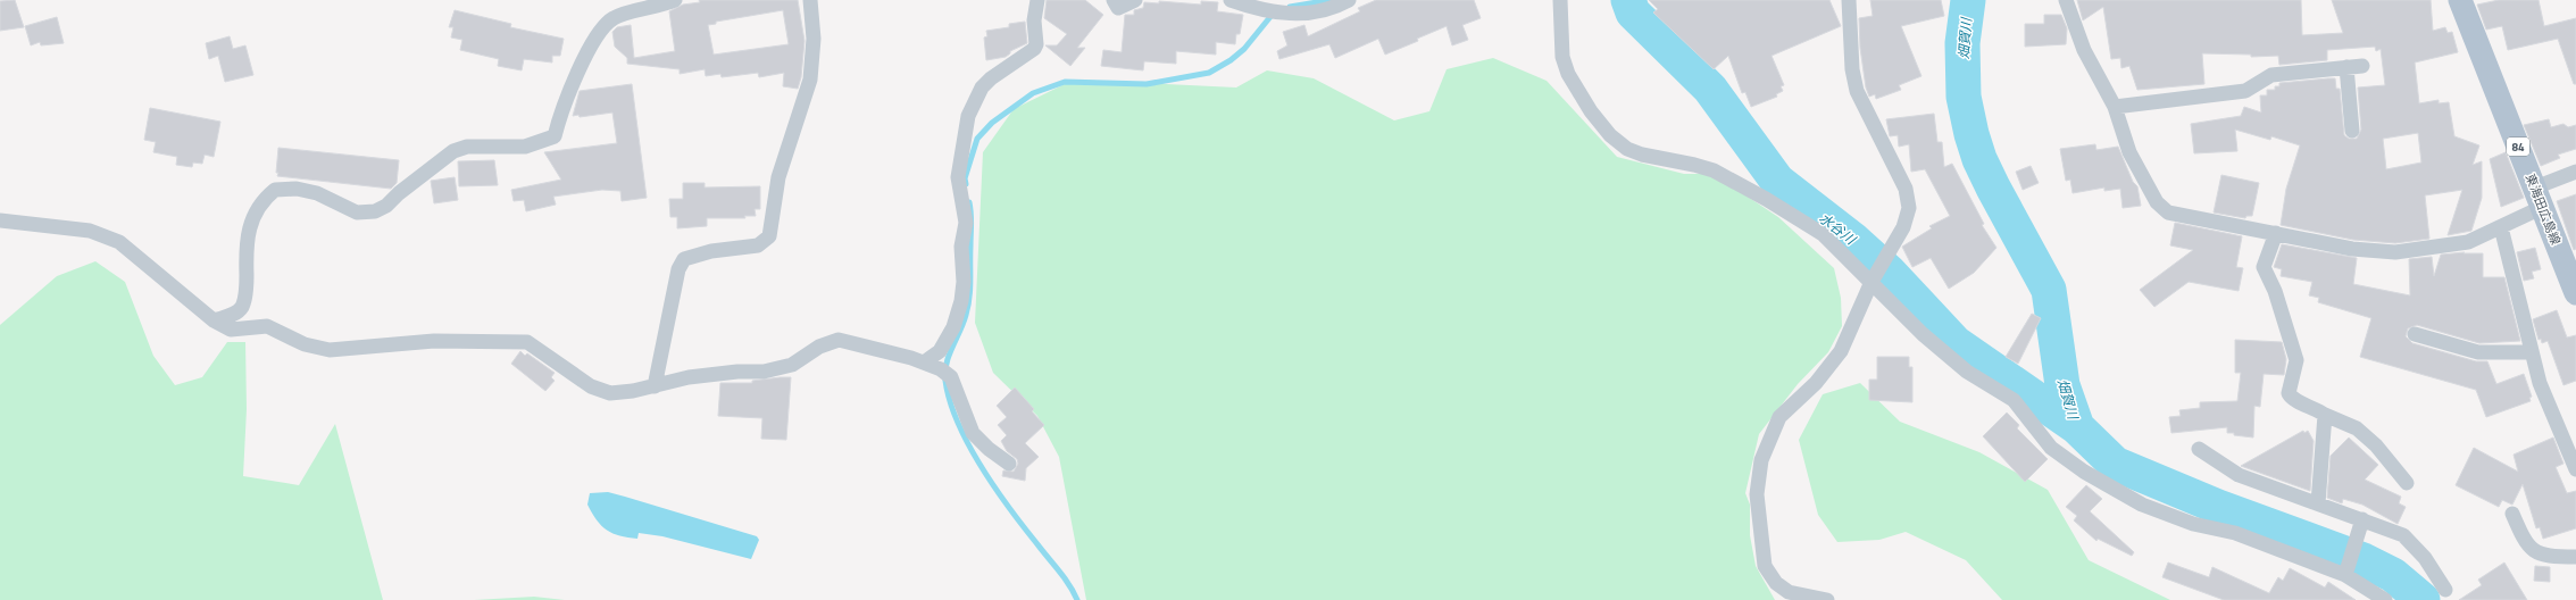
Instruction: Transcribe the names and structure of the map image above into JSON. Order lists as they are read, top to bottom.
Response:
{
  "streets": {
    "main road": ["84", "東海田広島線"]
  },
  "water": ["畑賀川", "水谷川"]
}
